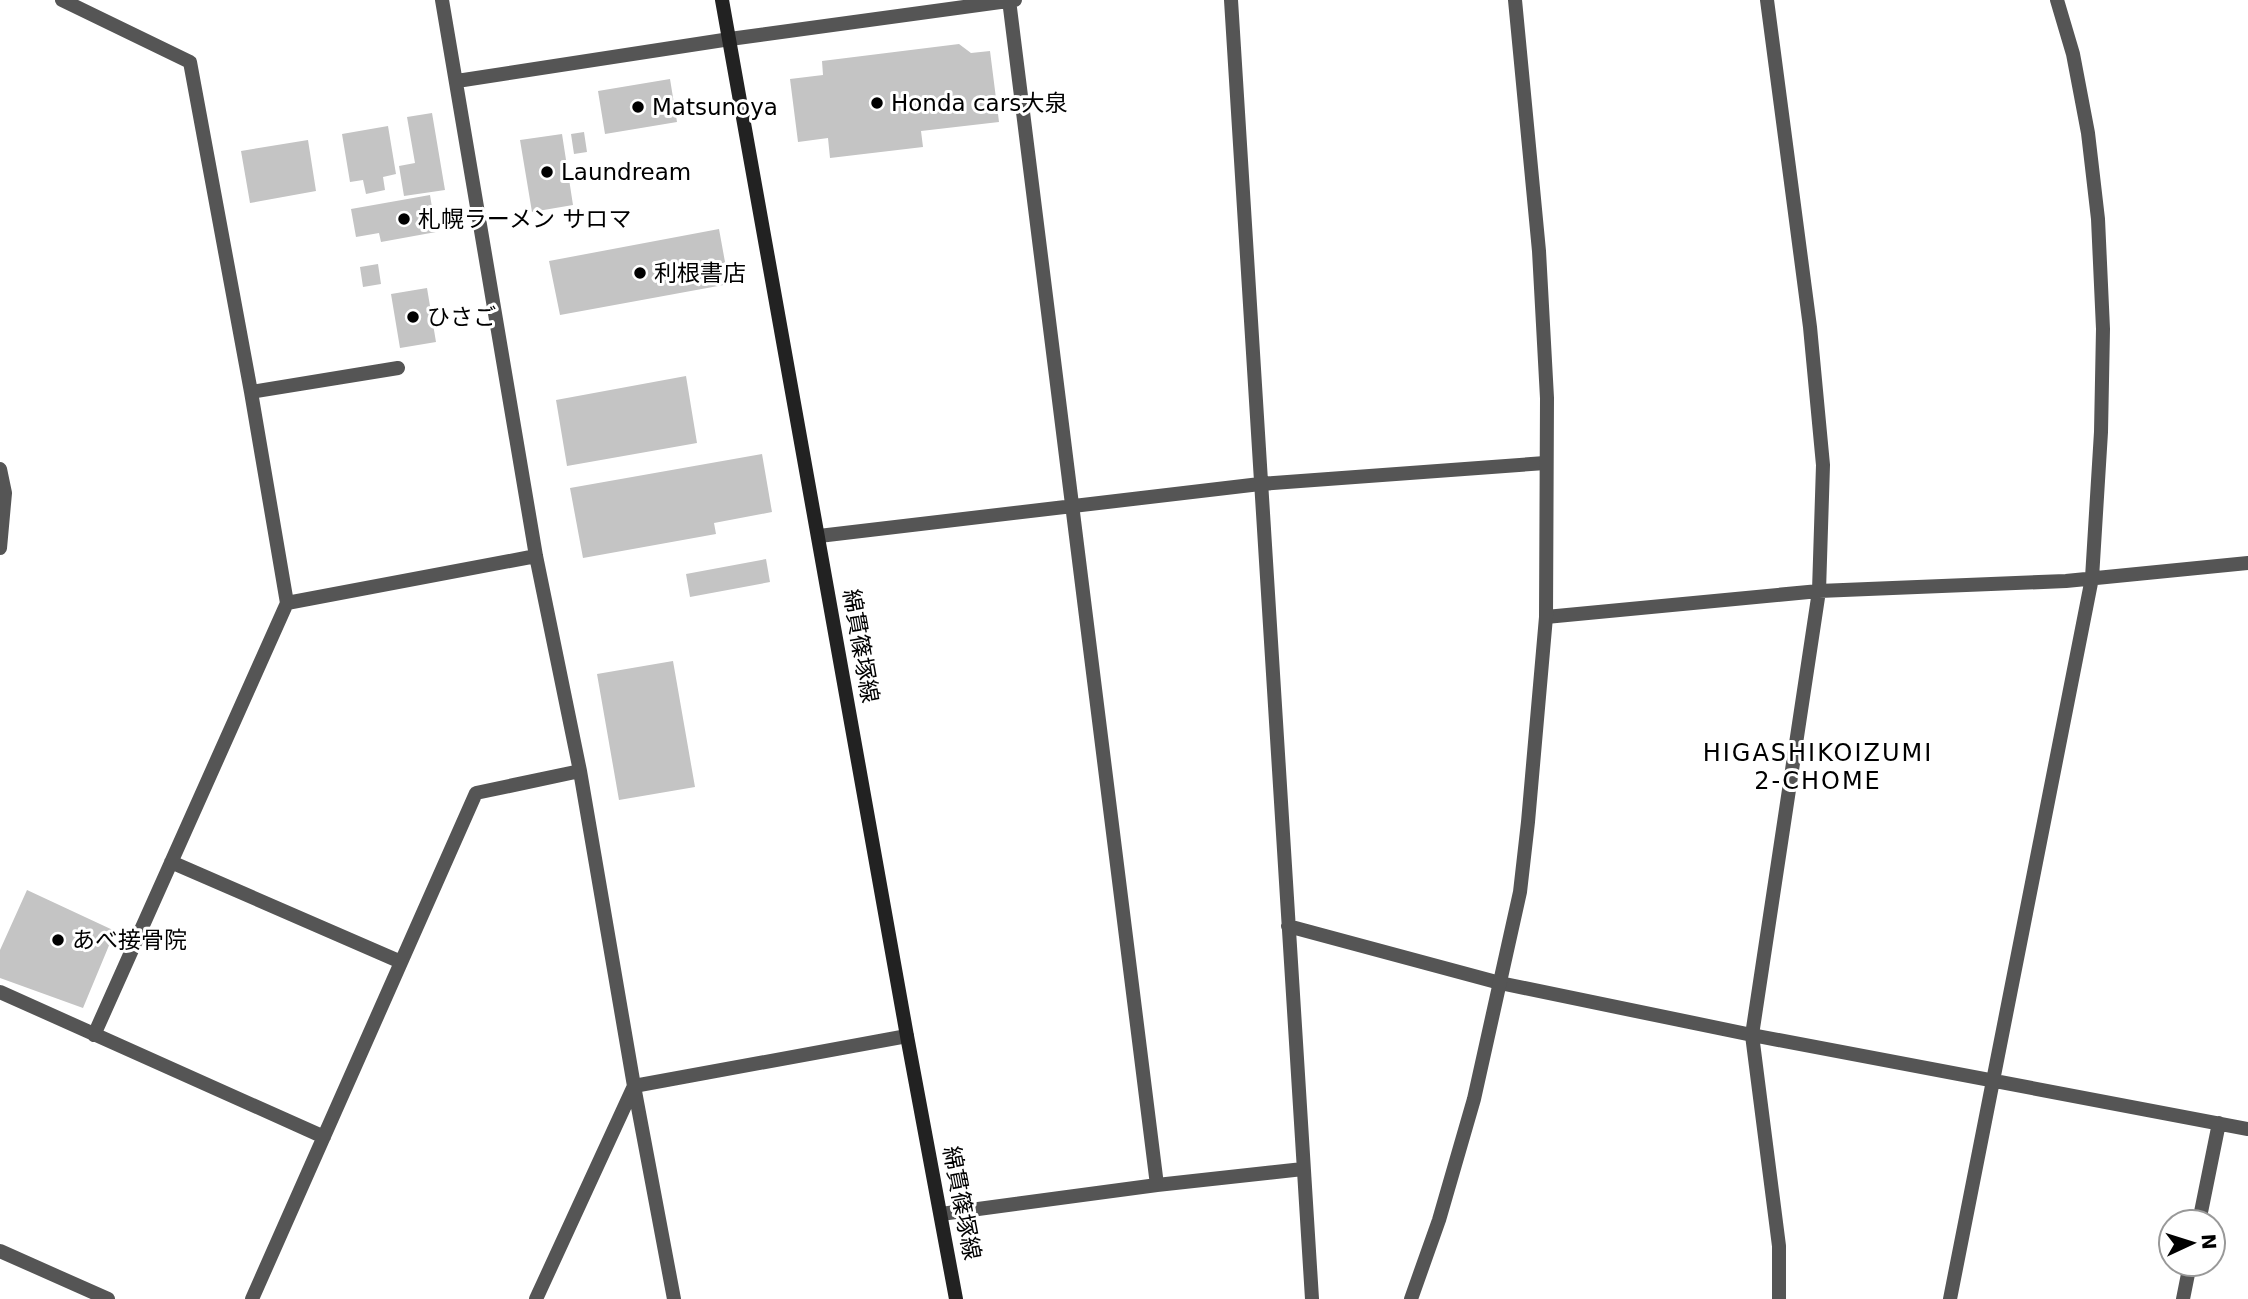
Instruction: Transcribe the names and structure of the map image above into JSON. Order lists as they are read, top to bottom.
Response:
{
  "streets": {
    "main road": ["綿貫篠塚線"]
  },
  "districts": ["HIGASHIKOIZUMI 2-CHOME"],
  "places": [
    "Honda cars大泉",
    "Matsunoya",
    "Laundream",
    "札幌ラーメン サロマ",
    "利根書店",
    "ひさご",
    "あべ接骨院"
  ],
  "north": "right"
}
